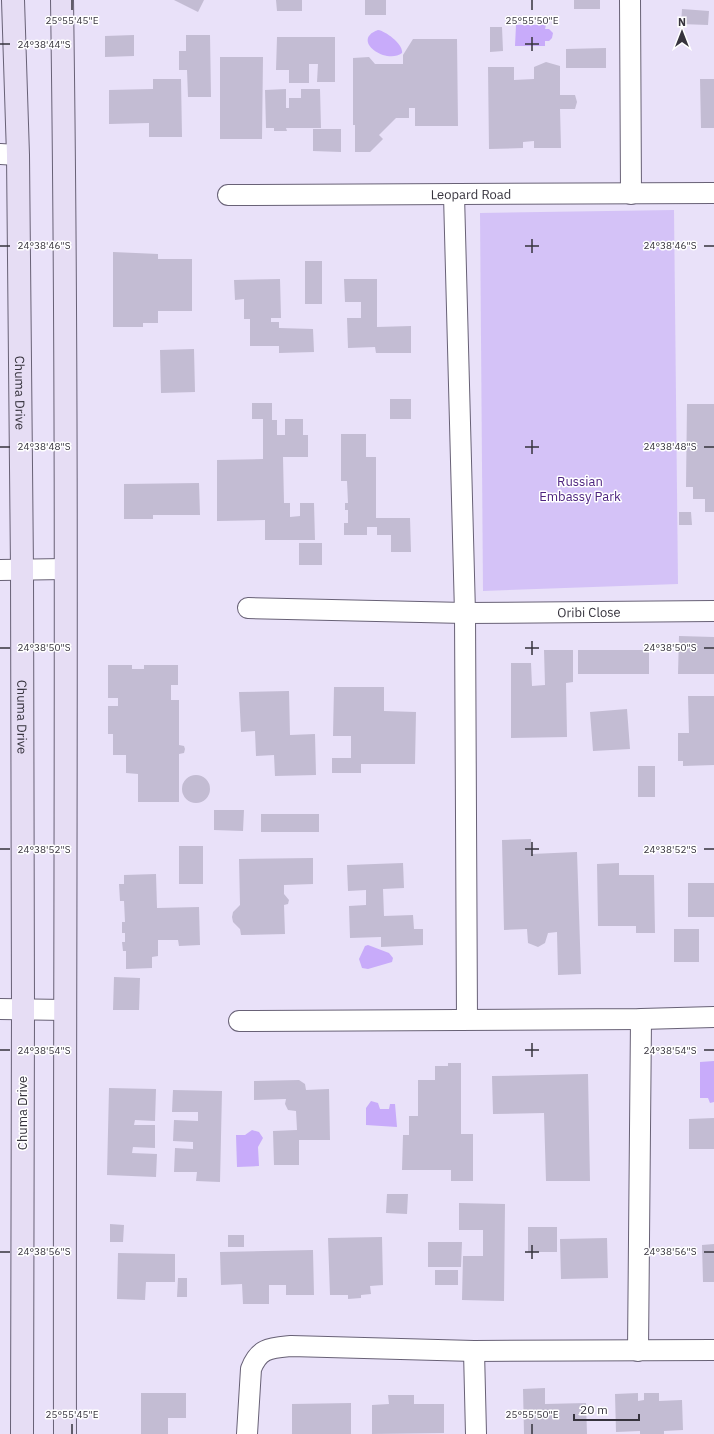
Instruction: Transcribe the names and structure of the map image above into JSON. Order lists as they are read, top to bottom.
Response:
{
  "streets": {
    "main road": ["Chuma Drive"],
    "street": ["Leopard Road", "Oribi Close"]
  },
  "parks": ["Russian Embassy Park"],
  "scale_bar": "20 m",
  "north": "top",
  "coordinates": [
    "25°55'45\"E",
    "25°55'50\"E",
    "24°38'44\"S",
    "24°38'46\"S",
    "24°38'48\"S",
    "24°38'50\"S",
    "24°38'52\"S",
    "24°38'54\"S",
    "24°38'56\"S"
  ]
}
